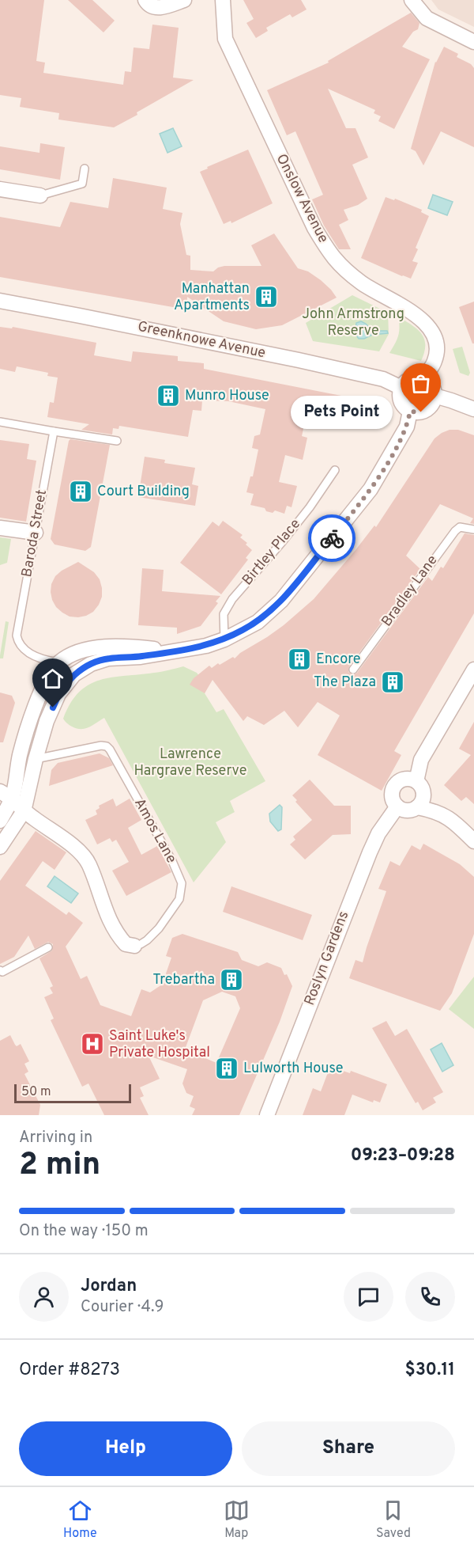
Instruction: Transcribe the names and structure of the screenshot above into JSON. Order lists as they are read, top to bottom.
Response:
{
  "streets": {
    "street": ["Onslow Avenue", "Greenknowe Avenue", "Roslyn Gardens"],
    "lane": [
      "Baroda Street",
      "Birtley Place",
      "Bradley Lane",
      "Amos Lane"
    ]
  },
  "crossings": [
    ["Onslow Avenue", "Greenknowe Avenue"]
  ],
  "parks": ["John Armstrong Reserve", "Lawrence Hargrave Reserve"],
  "places": {
    "building": [
      "Manhattan Apartments",
      "Munro House",
      "Court Building",
      "Encore",
      "The Plaza",
      "Trebartha",
      "Lulworth House"
    ],
    "other": ["Pets Point"],
    "hospital": ["Saint Luke's Private Hospital"]
  },
  "scale_bar": "50 m",
  "page": {
    "bubble": "Pets Point",
    "scale": "50 m",
    "heading": ["2 min", "Arriving in", "09:23–09:28"],
    "panel": [
      "Jordan",
      "Courier · 4.9",
      "Order #8273",
      "$30.11"
    ],
    "bar": "On the way · 150 m",
    "buttons": ["Help", "Share"],
    "tabs": ["Home", "Map", "Saved"]
  }
}
